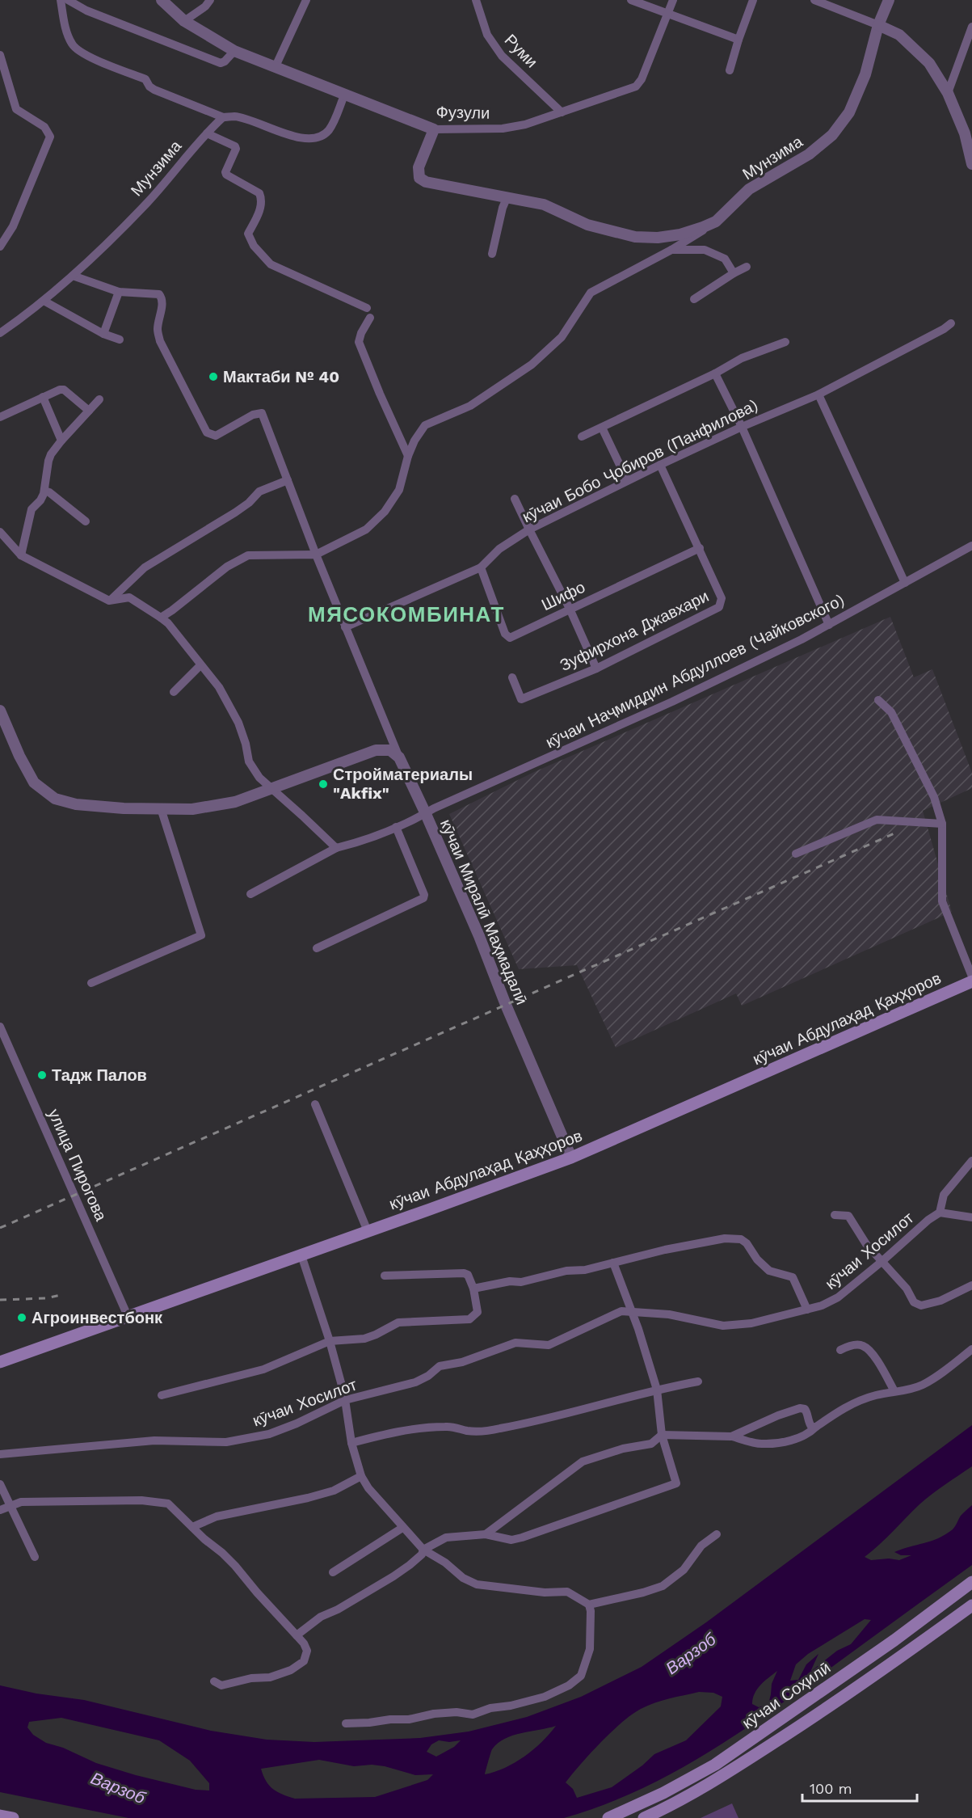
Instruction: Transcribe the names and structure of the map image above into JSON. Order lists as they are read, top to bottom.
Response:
{
  "streets": {
    "main road": ["кӯчаи Абдулаҳад Қаҳҳоров", "кӯчаи Соҳилӣ"],
    "street": [
      "Руми",
      "Фузули",
      "Мунзима",
      "кӯчаи Бобо Ҷобиров (Панфилова)",
      "Шифо",
      "Зуфирхона Джавхари",
      "кӯчаи Наҷмиддин Абдуллоев (Чайковского)",
      "кӯчаи Миралӣ Маҳмадалӣ",
      "улица Пирогова",
      "кӯчаи Хосилот"
    ]
  },
  "crossings": [
    ["Руми", "Фузули"],
    ["Фузули", "Мунзима"],
    ["кӯчаи Бобо Ҷобиров (Панфилова)", "Шифо"],
    ["кӯчаи Бобо Ҷобиров (Панфилова)", "Зуфирхона Джавхари"],
    ["Шифо", "Зуфирхона Джавхари"],
    ["кӯчаи Наҷмиддин Абдуллоев (Чайковского)", "кӯчаи Миралӣ Маҳмадалӣ"],
    ["кӯчаи Миралӣ Маҳмадалӣ", "кӯчаи Абдулаҳад Қаҳҳоров"],
    ["кӯчаи Абдулаҳад Қаҳҳоров", "улица Пирогова"]
  ],
  "districts": ["МЯСОКОМБИНАТ"],
  "water": ["Варзоб"],
  "places": [
    "Мактаби № 40",
    "Стройматериалы \"Akfix\"",
    "Тадж Палов",
    "Агроинвестбонк"
  ],
  "scale_bar": "100 m"
}
